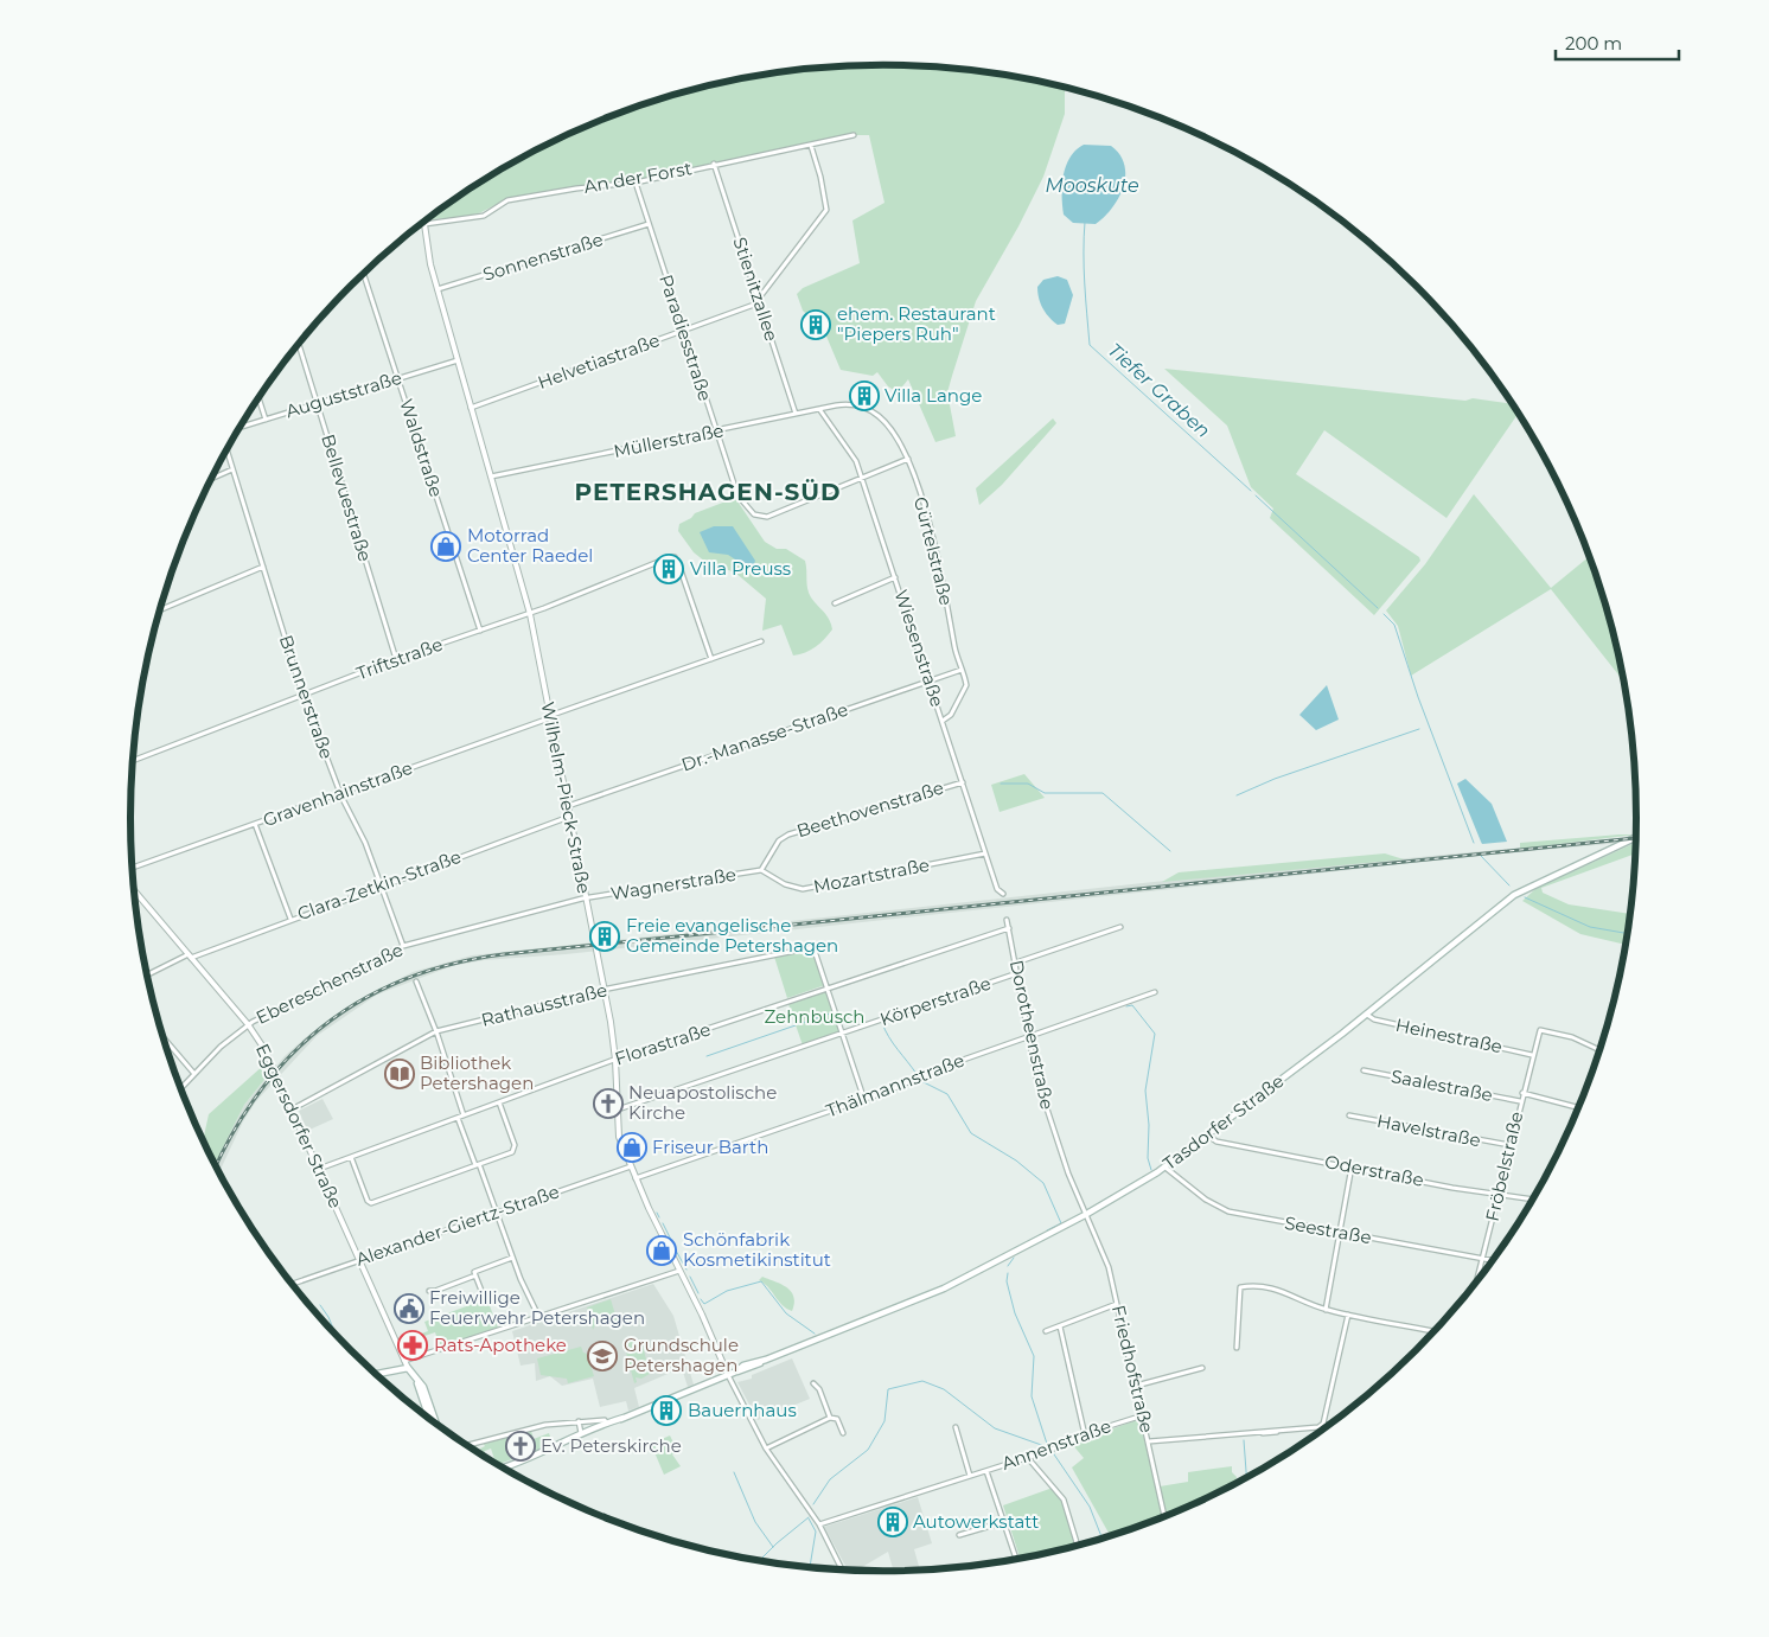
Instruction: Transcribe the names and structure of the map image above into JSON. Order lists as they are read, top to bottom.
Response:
{
  "streets": {
    "main road": ["Tasdorfer Straße"],
    "street": [
      "An der Forst",
      "Sonnenstraße",
      "Stienitzallee",
      "Paradiesstraße",
      "Helvetiastraße",
      "Auguststraße",
      "Müllerstraße",
      "Waldstraße",
      "Bellevuestraße",
      "Gürtelstraße",
      "Wiesenstraße",
      "Triftstraße",
      "Brunnerstraße",
      "Dr.-Manasse-Straße",
      "Gravenhainstraße",
      "Wilhelm-Pieck-Straße",
      "Beethovenstraße",
      "Mozartstraße",
      "Wagnerstraße",
      "Clara-Zetkin-Straße",
      "Ebereschenstraße",
      "Körperstraße",
      "Rathausstraße",
      "Dorotheenstraße",
      "Heinestraße",
      "Florastraße",
      "Thälmannstraße",
      "Saalestraße",
      "Eggersdorfer Straße",
      "Havelstraße",
      "Fröbelstraße",
      "Oderstraße",
      "Alexander-Giertz-Straße",
      "Seestraße",
      "Friedhofstraße",
      "Annenstraße"
    ]
  },
  "crossings": [
    ["An der Forst", "Stienitzallee"],
    ["An der Forst", "Paradiesstraße"],
    ["An der Forst", "Wilhelm-Pieck-Straße"],
    ["Sonnenstraße", "Paradiesstraße"],
    ["Sonnenstraße", "Wilhelm-Pieck-Straße"],
    ["Stienitzallee", "Helvetiastraße"],
    ["Stienitzallee", "Müllerstraße"],
    ["Paradiesstraße", "Helvetiastraße"],
    ["Paradiesstraße", "Müllerstraße"],
    ["Paradiesstraße", "Wiesenstraße"],
    ["Helvetiastraße", "Wilhelm-Pieck-Straße"],
    ["Auguststraße", "Waldstraße"],
    ["Auguststraße", "Bellevuestraße"],
    ["Auguststraße", "Wilhelm-Pieck-Straße"],
    ["Müllerstraße", "Gürtelstraße"],
    ["Müllerstraße", "Wiesenstraße"],
    ["Müllerstraße", "Wilhelm-Pieck-Straße"],
    ["Waldstraße", "Triftstraße"],
    ["Bellevuestraße", "Triftstraße"],
    ["Gürtelstraße", "Wiesenstraße"],
    ["Gürtelstraße", "Dr.-Manasse-Straße"],
    ["Wiesenstraße", "Dr.-Manasse-Straße"],
    ["Wiesenstraße", "Beethovenstraße"],
    ["Wiesenstraße", "Mozartstraße"],
    ["Triftstraße", "Brunnerstraße"],
    ["Triftstraße", "Gravenhainstraße"],
    ["Triftstraße", "Wilhelm-Pieck-Straße"],
    ["Brunnerstraße", "Gravenhainstraße"],
    ["Brunnerstraße", "Clara-Zetkin-Straße"],
    ["Brunnerstraße", "Ebereschenstraße"],
    ["Dr.-Manasse-Straße", "Wilhelm-Pieck-Straße"],
    ["Gravenhainstraße", "Wilhelm-Pieck-Straße"],
    ["Wilhelm-Pieck-Straße", "Wagnerstraße"],
    ["Wilhelm-Pieck-Straße", "Clara-Zetkin-Straße"],
    ["Wilhelm-Pieck-Straße", "Ebereschenstraße"],
    ["Wilhelm-Pieck-Straße", "Körperstraße"],
    ["Wilhelm-Pieck-Straße", "Rathausstraße"],
    ["Wilhelm-Pieck-Straße", "Florastraße"],
    ["Wilhelm-Pieck-Straße", "Thälmannstraße"],
    ["Wilhelm-Pieck-Straße", "Tasdorfer Straße"],
    ["Wilhelm-Pieck-Straße", "Alexander-Giertz-Straße"],
    ["Beethovenstraße", "Mozartstraße"],
    ["Beethovenstraße", "Wagnerstraße"],
    ["Mozartstraße", "Wagnerstraße"],
    ["Wagnerstraße", "Ebereschenstraße"],
    ["Clara-Zetkin-Straße", "Eggersdorfer Straße"],
    ["Ebereschenstraße", "Eggersdorfer Straße"],
    ["Körperstraße", "Dorotheenstraße"],
    ["Rathausstraße", "Florastraße"],
    ["Rathausstraße", "Eggersdorfer Straße"],
    ["Dorotheenstraße", "Florastraße"],
    ["Dorotheenstraße", "Thälmannstraße"],
    ["Dorotheenstraße", "Tasdorfer Straße"],
    ["Dorotheenstraße", "Friedhofstraße"],
    ["Heinestraße", "Tasdorfer Straße"],
    ["Heinestraße", "Fröbelstraße"],
    ["Florastraße", "Eggersdorfer Straße"],
    ["Saalestraße", "Fröbelstraße"],
    ["Tasdorfer Straße", "Oderstraße"],
    ["Tasdorfer Straße", "Seestraße"],
    ["Tasdorfer Straße", "Friedhofstraße"],
    ["Eggersdorfer Straße", "Alexander-Giertz-Straße"],
    ["Havelstraße", "Fröbelstraße"],
    ["Fröbelstraße", "Oderstraße"],
    ["Fröbelstraße", "Seestraße"],
    ["Friedhofstraße", "Annenstraße"]
  ],
  "districts": ["PETERSHAGEN-SÜD"],
  "water": ["Mooskute", "Tiefer Graben"],
  "parks": ["Zehnbusch"],
  "places": {
    "building": [
      "ehem. Restaurant \"Piepers Ruh\"",
      "Villa Lange",
      "Villa Preuss",
      "Freie evangelische Gemeinde Petershagen",
      "Bauernhaus",
      "Autowerkstatt"
    ],
    "shop": ["Motorrad Center Raedel", "Friseur Barth", "Schönfabrik Kosmetikinstitut"],
    "library": ["Bibliothek Petershagen"],
    "church": ["Neuapostolische Kirche", "Ev. Peterskirche"],
    "public building": ["Freiwillige Feuerwehr Petershagen"],
    "pharmacy": ["Rats-Apotheke"],
    "school or university": ["Grundschule Petershagen"]
  },
  "scale_bar": "200 m"
}
